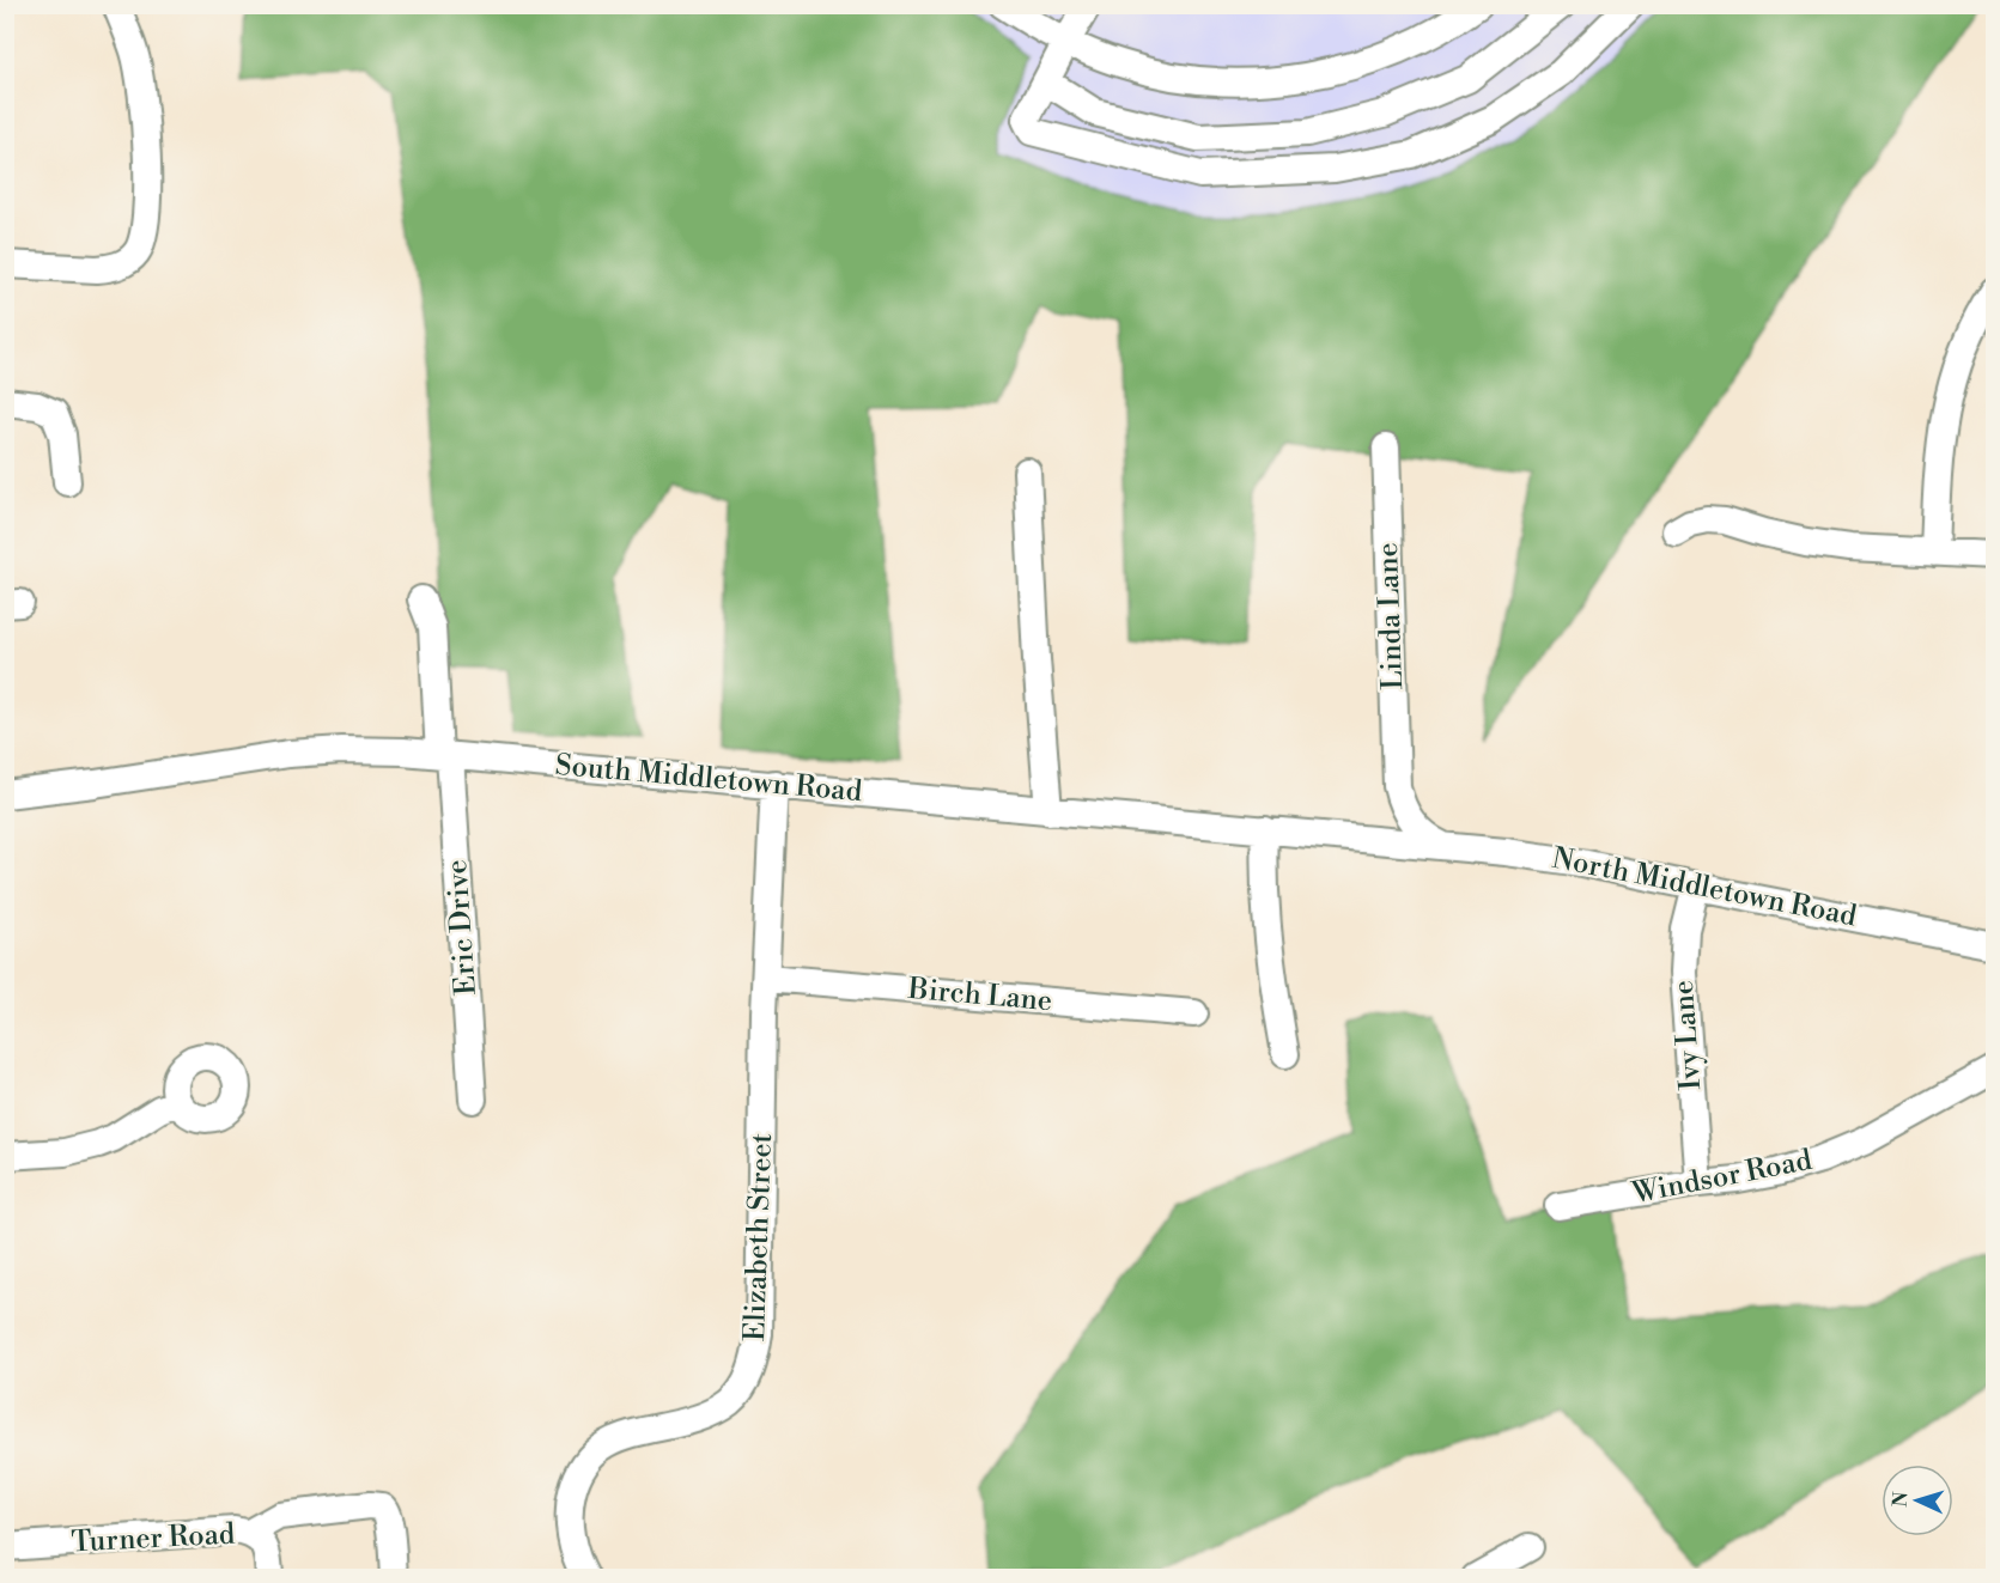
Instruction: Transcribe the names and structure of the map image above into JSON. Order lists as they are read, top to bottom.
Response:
{
  "streets": {
    "street": [
      "Linda Lane",
      "South Middletown Road",
      "North Middletown Road",
      "Eric Drive",
      "Birch Lane",
      "Ivy Lane",
      "Windsor Road",
      "Elizabeth Street",
      "Turner Road"
    ]
  },
  "crossings": [
    ["Linda Lane", "South Middletown Road"],
    ["Linda Lane", "North Middletown Road"],
    ["South Middletown Road", "North Middletown Road"],
    ["South Middletown Road", "Eric Drive"],
    ["South Middletown Road", "Elizabeth Street"],
    ["North Middletown Road", "Ivy Lane"],
    ["Birch Lane", "Elizabeth Street"],
    ["Ivy Lane", "Windsor Road"]
  ],
  "north": "left"
}
